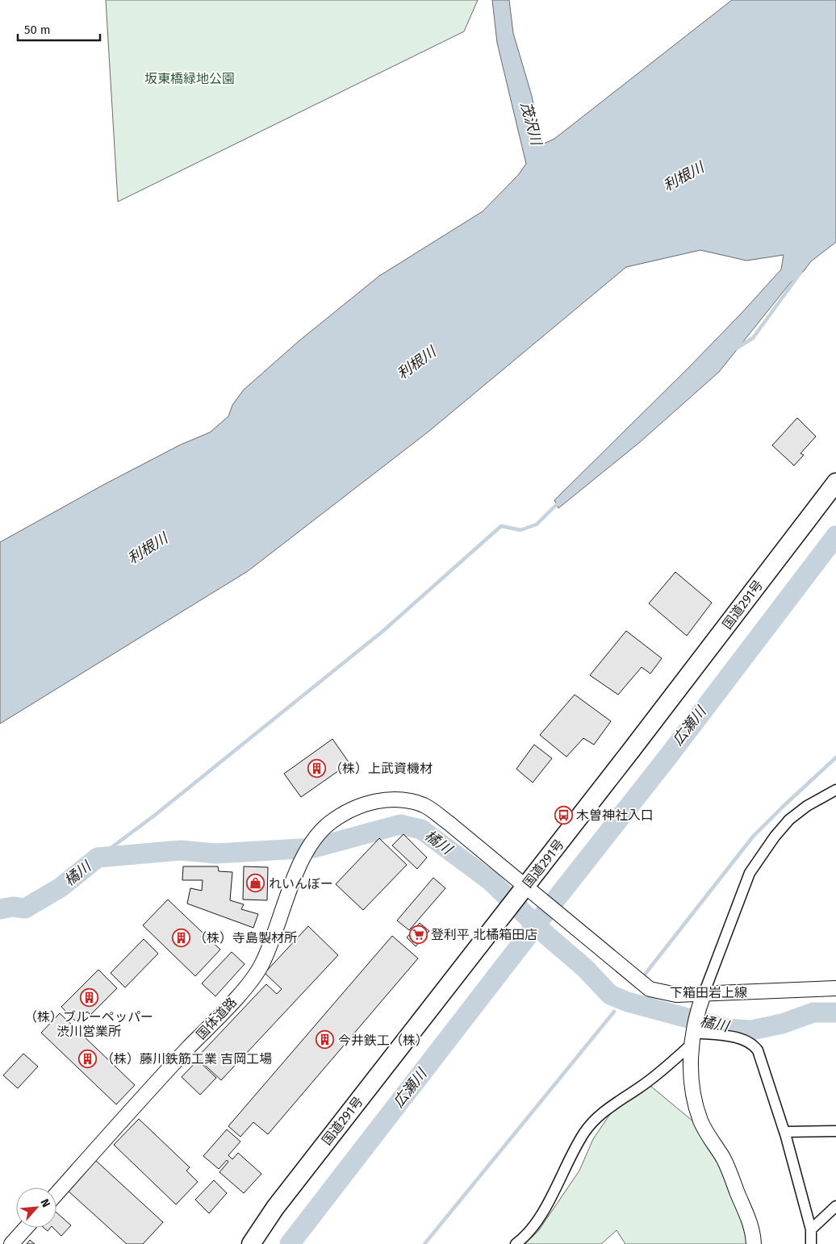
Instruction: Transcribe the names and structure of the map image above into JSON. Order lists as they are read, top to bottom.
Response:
{
  "streets": {
    "highway": ["国道291号"],
    "street": ["下箱田岩上線", "国体道路"]
  },
  "crossings": [
    ["国道291号", "下箱田岩上線"],
    ["国道291号", "国体道路"],
    ["下箱田岩上線", "国体道路"]
  ],
  "water": [
    "茂沢川",
    "利根川",
    "広瀬川",
    "橘川"
  ],
  "parks": ["坂東橋緑地公園"],
  "places": {
    "building": [
      "（株）上武資機材",
      "（株）寺島製材所",
      "（株）ブルーペッパー 渋川営業所",
      "今井鉄工（株）",
      "（株）藤川鉄筋工業 吉岡工場"
    ],
    "bus stop": ["木曽神社入口"],
    "shop": ["れいんぼー"],
    "supermarket": ["登利平 北橘箱田店"]
  },
  "scale_bar": "50 m",
  "north": "top right"
}
